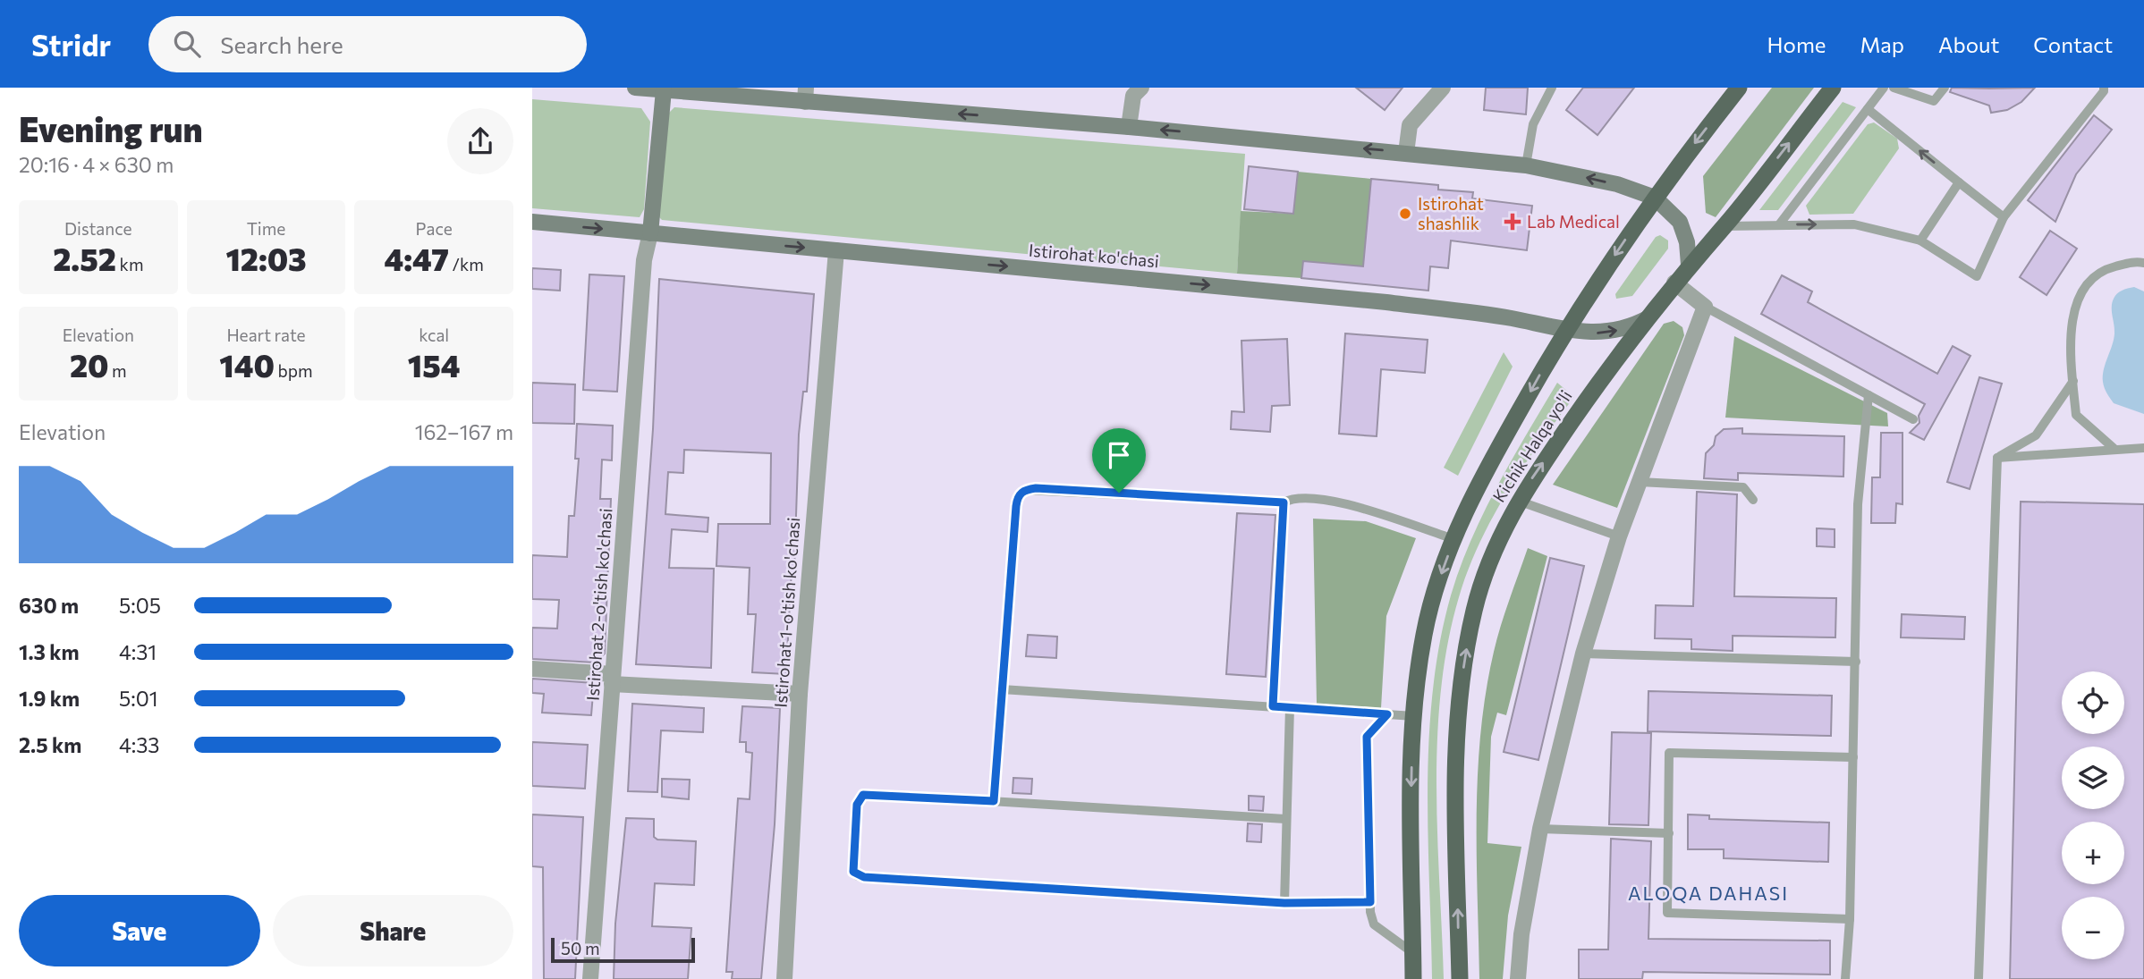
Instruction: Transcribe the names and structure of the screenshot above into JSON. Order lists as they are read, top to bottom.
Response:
{
  "streets": {
    "highway": ["Kichik Halqa yo'li"],
    "main road": ["Istirohat ko'chasi"],
    "street": ["Istirohat 2-o'tish ko'chasi", "Istirohat 1-o'tish ko'chasi"]
  },
  "crossings": [
    ["Istirohat ko'chasi", "Kichik Halqa yo'li"],
    ["Istirohat ko'chasi", "Istirohat 2-o'tish ko'chasi"],
    ["Istirohat ko'chasi", "Istirohat 1-o'tish ko'chasi"]
  ],
  "one_way": ["Istirohat ko'chasi"],
  "districts": ["ALOQA DAHASI"],
  "places": {
    "other": ["Istirohat shashlik"],
    "health": ["Lab Medical"]
  },
  "scale_bar": "50 m",
  "page": {
    "header": "Stridr",
    "search": "Search here",
    "nav": [
      "Home",
      "Map",
      "About",
      "Contact"
    ],
    "heading": ["Evening run", "20:16 · 4 × 630 m"],
    "stats": [
      ["Distance", "2.52 km"],
      ["Time", "12:03"],
      ["Pace", "4:47 /km"],
      ["Elevation", "20 m"],
      ["Heart rate", "140 bpm"],
      ["kcal", "154"]
    ],
    "chart": ["Elevation", "162–167 m"],
    "list": [
      {
        "name": "630 m",
        "note": "5:05"
      },
      {
        "name": "1.3 km",
        "note": "4:31"
      },
      {
        "name": "1.9 km",
        "note": "5:01"
      },
      {
        "name": "2.5 km",
        "note": "4:33"
      }
    ],
    "map_buttons": ["+", "−"],
    "buttons": ["Save", "Share"],
    "scale": "50 m"
  }
}
